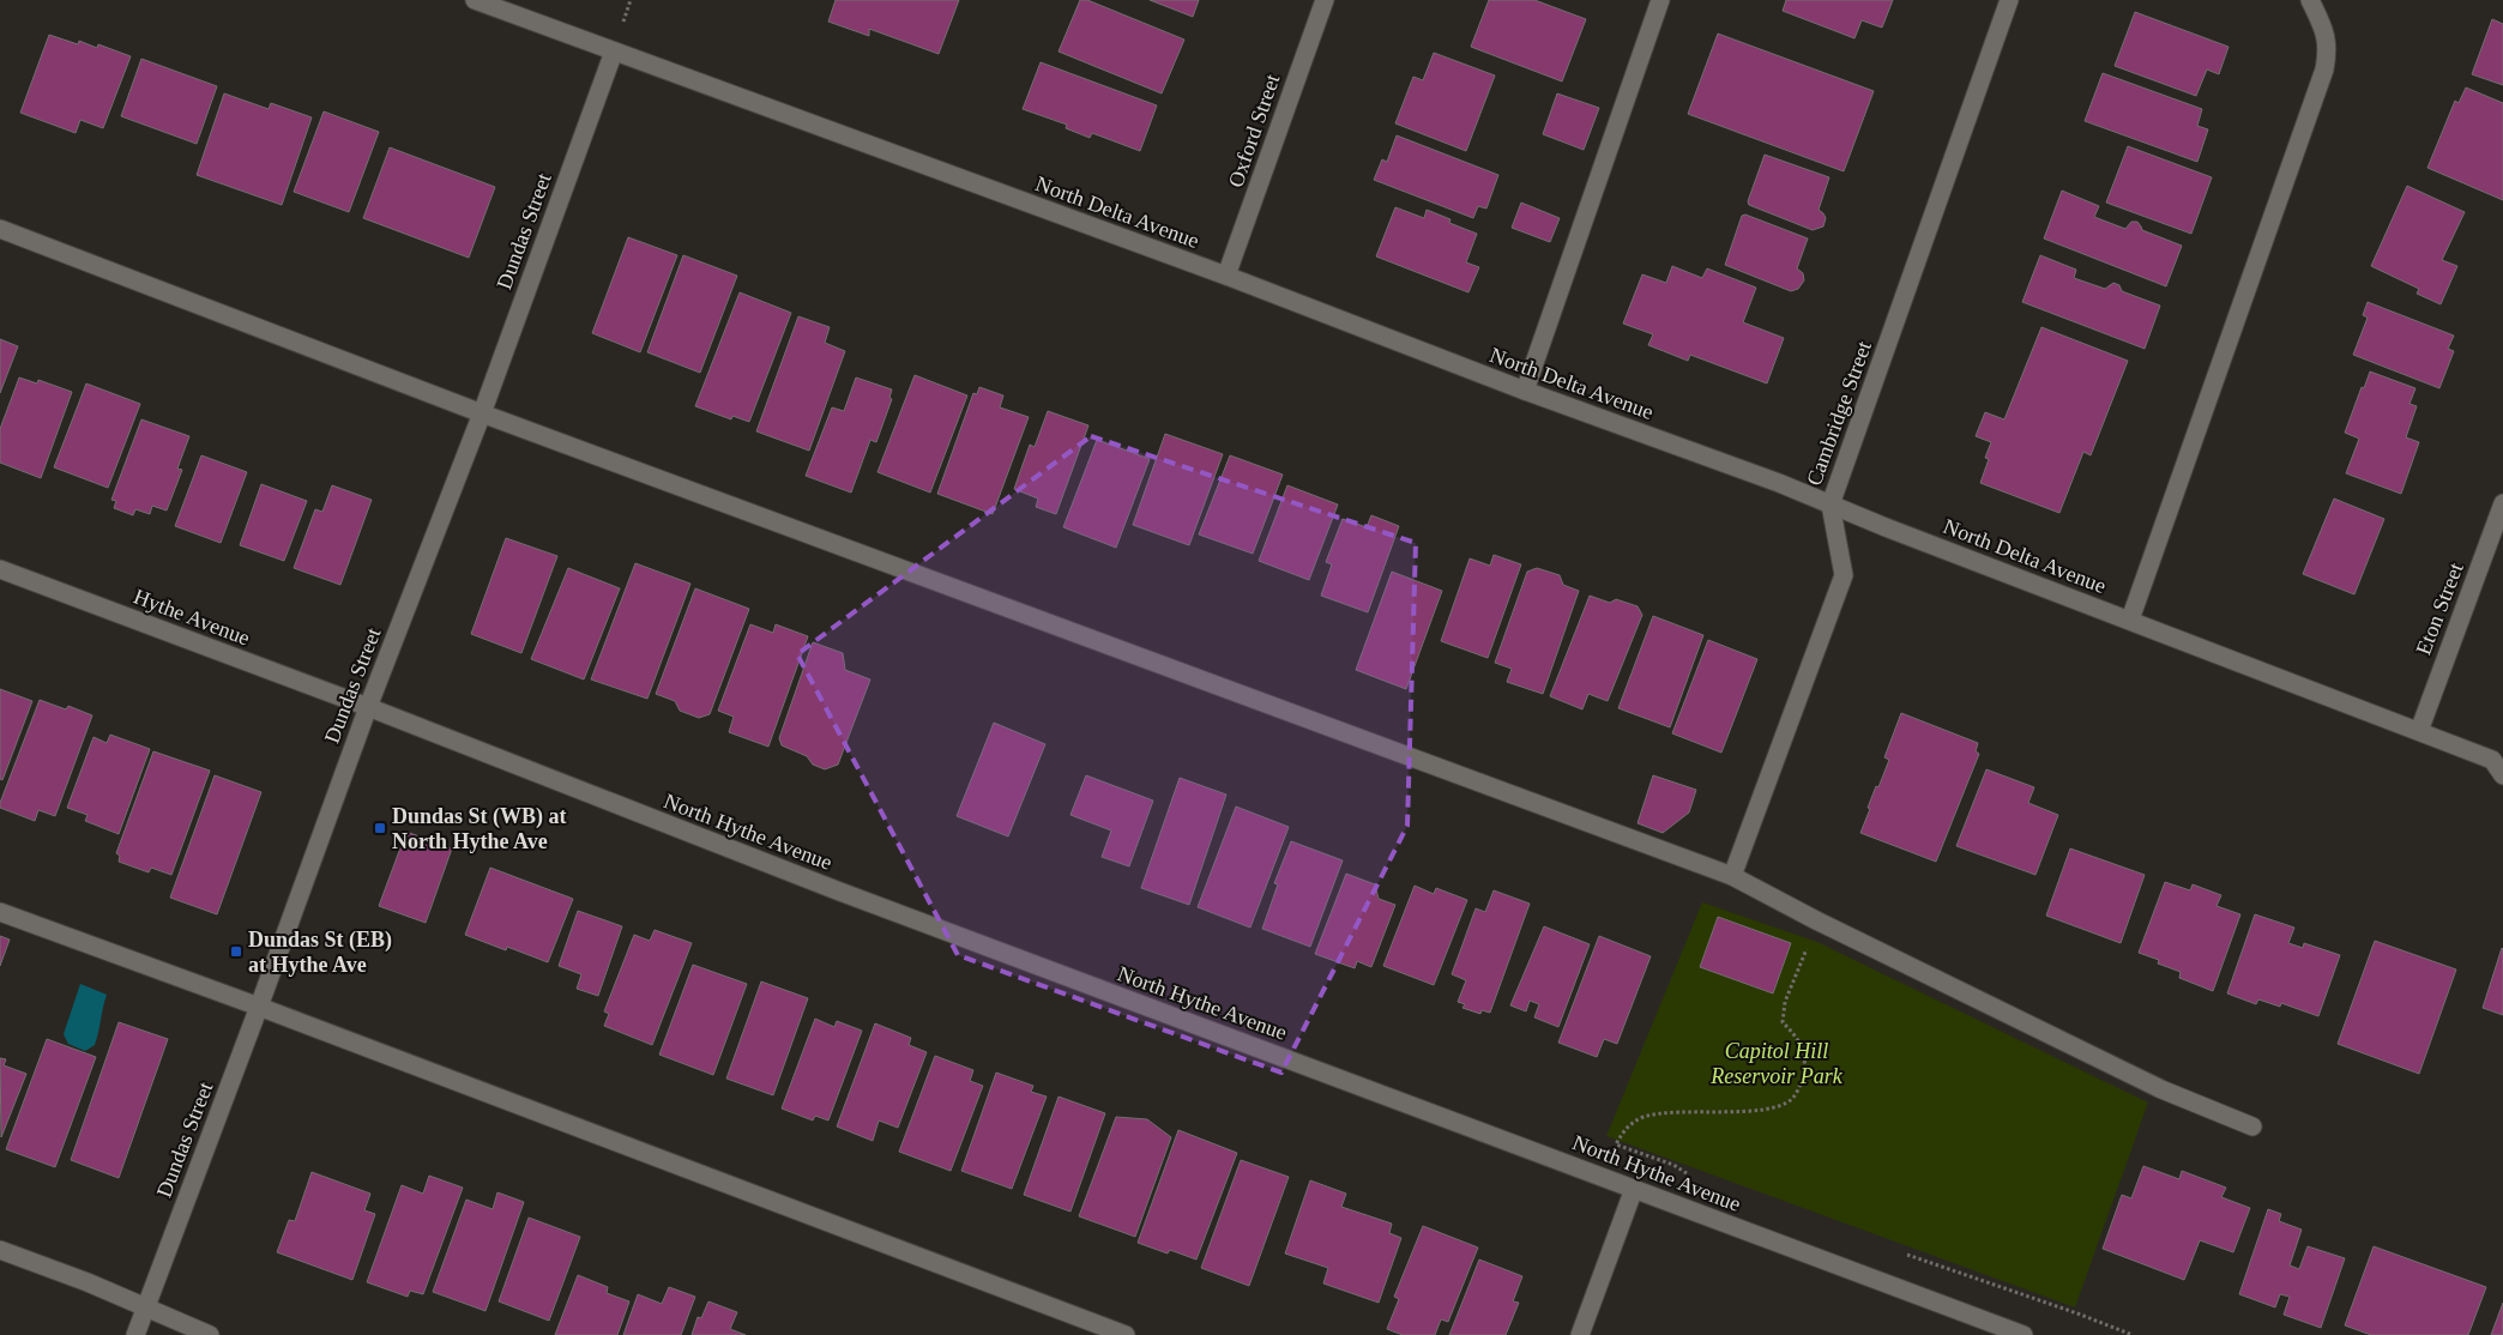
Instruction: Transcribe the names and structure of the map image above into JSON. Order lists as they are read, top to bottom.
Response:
{
  "streets": {
    "street": [
      "Oxford Street",
      "North Delta Avenue",
      "Dundas Street",
      "Cambridge Street",
      "Eton Street",
      "Hythe Avenue",
      "North Hythe Avenue"
    ]
  },
  "crossings": [
    ["Oxford Street", "North Delta Avenue"],
    ["North Delta Avenue", "Dundas Street"],
    ["North Delta Avenue", "Cambridge Street"],
    ["North Delta Avenue", "Eton Street"],
    ["Dundas Street", "Hythe Avenue"],
    ["Dundas Street", "North Hythe Avenue"],
    ["Hythe Avenue", "North Hythe Avenue"]
  ],
  "parks": ["Capitol Hill Reservoir Park"],
  "places": {
    "transit": ["Dundas St (WB) at North Hythe Ave", "Dundas St (EB) at Hythe Ave"]
  }
}
